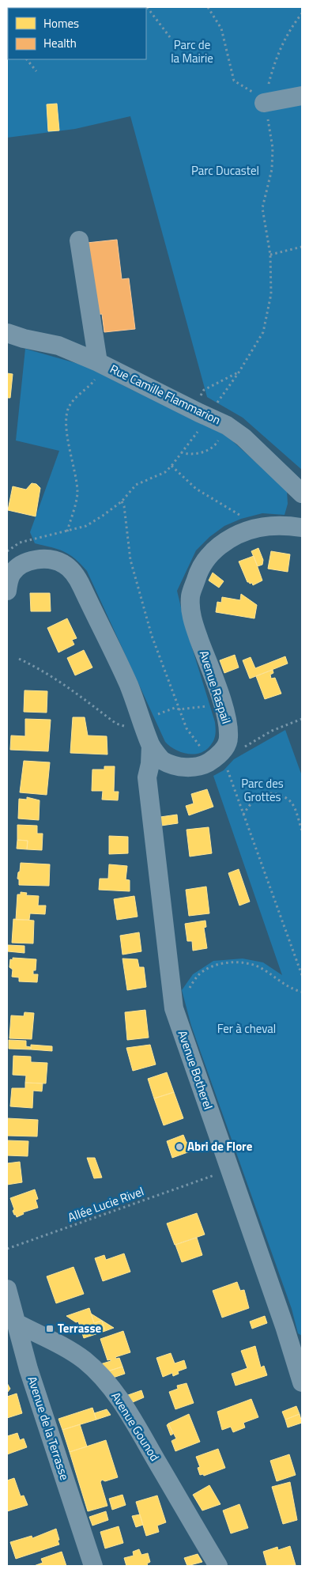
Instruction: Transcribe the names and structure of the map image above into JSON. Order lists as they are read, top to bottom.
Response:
{
  "streets": {
    "street": [
      "Rue Camille Flammarion",
      "Avenue Raspail",
      "Avenue Botherel",
      "Avenue Gounod",
      "Avenue de la Terrasse"
    ],
    "path": ["Allée Lucie Rivel"]
  },
  "crossings": [
    ["Avenue Gounod", "Avenue de la Terrasse"]
  ],
  "parks": [
    "Parc de la Mairie",
    "Parc Ducastel",
    "Parc des Grottes",
    "Fer à cheval"
  ],
  "places": {
    "other": ["Abri de Flore"],
    "transit": ["Terrasse"]
  },
  "legend": ["Homes", "Health"]
}
